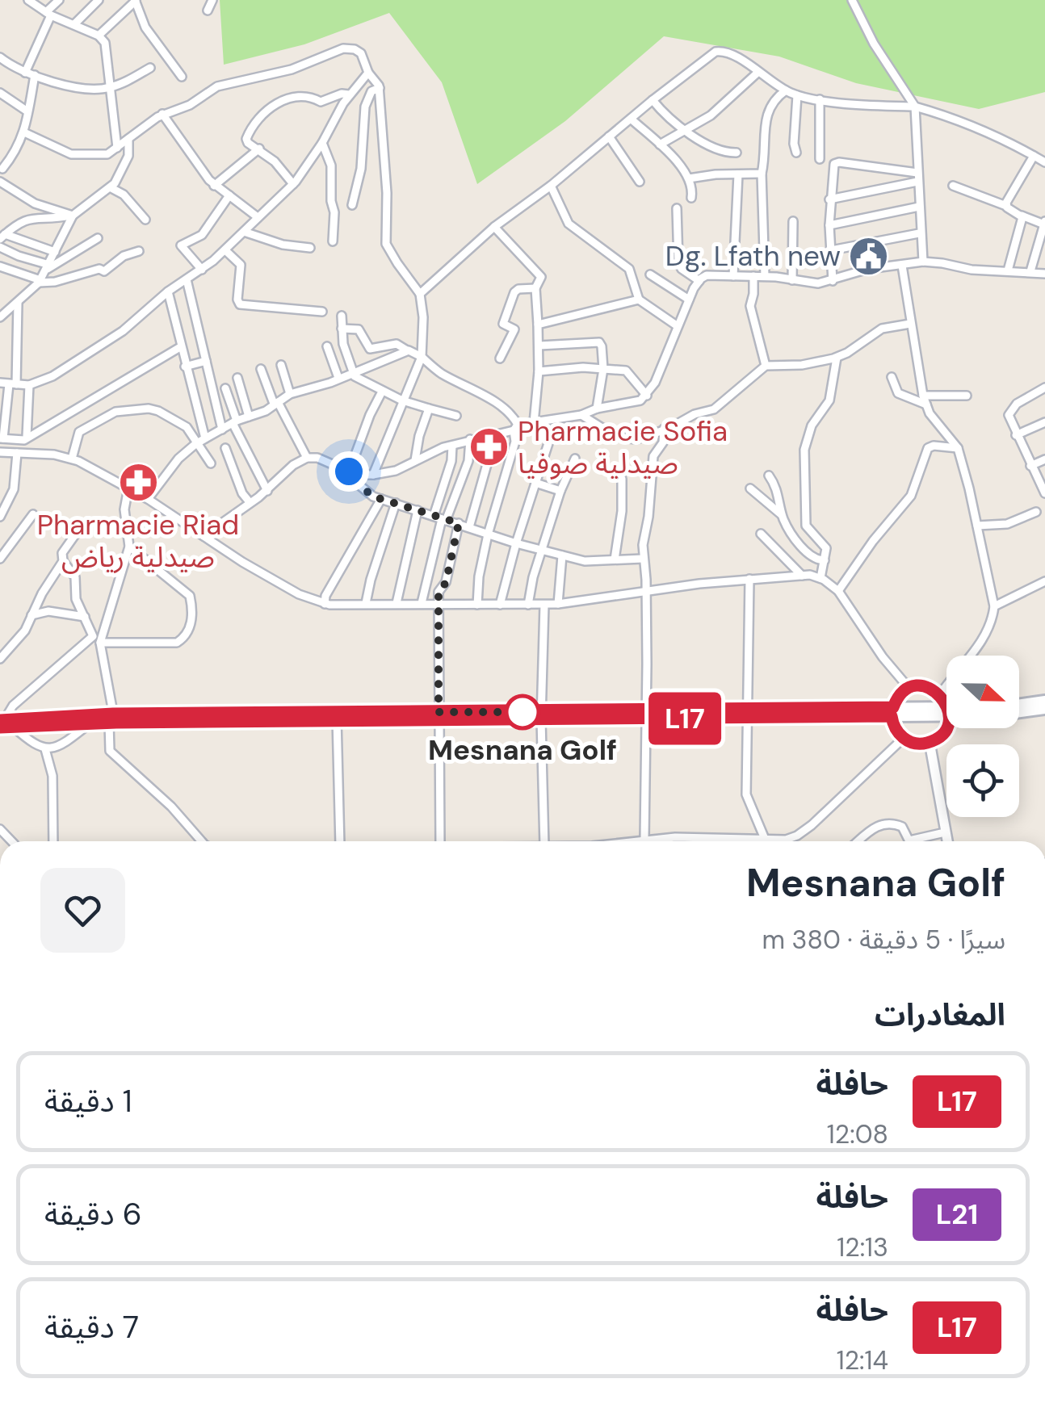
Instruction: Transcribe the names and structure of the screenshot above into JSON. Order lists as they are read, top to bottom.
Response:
{
  "places": {
    "public building": ["Dg. Lfath new"],
    "pharmacy": ["Pharmacie Sofia صيدلية صوفيا", "Pharmacie Riad صيدلية رياض"],
    "other": ["Mesnana Golf"]
  },
  "lines": ["bus line L17"],
  "north": "right",
  "page": {
    "on_map": "L17",
    "heading": [
      ["Mesnana Golf", "سيرًا · 5 دقيقة · 380 m"],
      "المغادرات"
    ],
    "list": [
      {
        "mark": "L17",
        "name": "حافلة",
        "note": "12:08",
        "value": "1 دقيقة"
      },
      {
        "mark": "L21",
        "name": "حافلة",
        "note": "12:13",
        "value": "6 دقيقة"
      },
      {
        "mark": "L17",
        "name": "حافلة",
        "note": "12:14",
        "value": "7 دقيقة"
      }
    ]
  }
}
